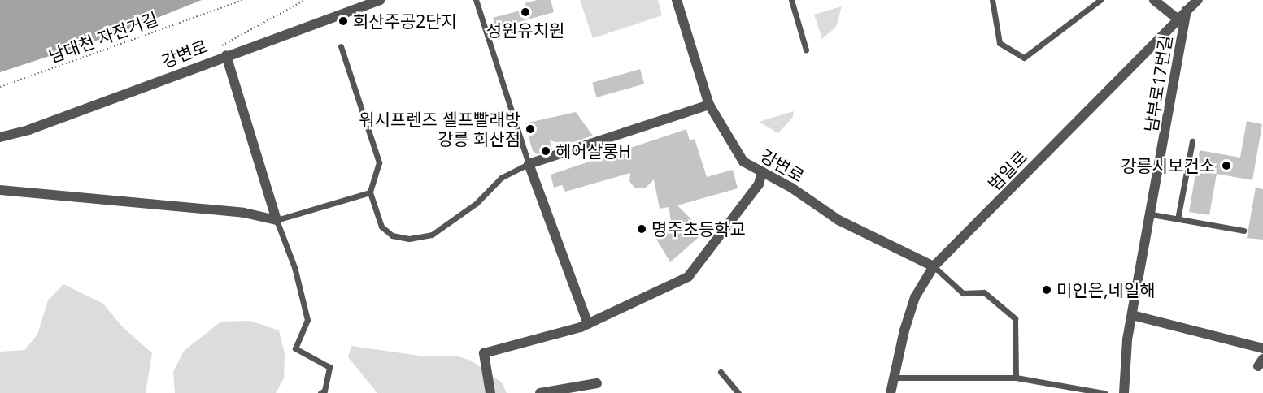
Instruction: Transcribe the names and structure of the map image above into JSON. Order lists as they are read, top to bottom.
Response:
{
  "streets": {
    "street": ["강변로", "남부로17번길", "범일로"],
    "path": ["남대천 자전거길"]
  },
  "crossings": [
    ["강변로", "범일로"],
    ["남부로17번길", "범일로"]
  ],
  "places": [
    "성원유치원",
    "회산주공2단지",
    "워시프렌즈 셀프빨래방 강릉 회산점",
    "헤어살롱H",
    "강릉시보건소",
    "명주초등학교",
    "미인은,네일해"
  ]
}
